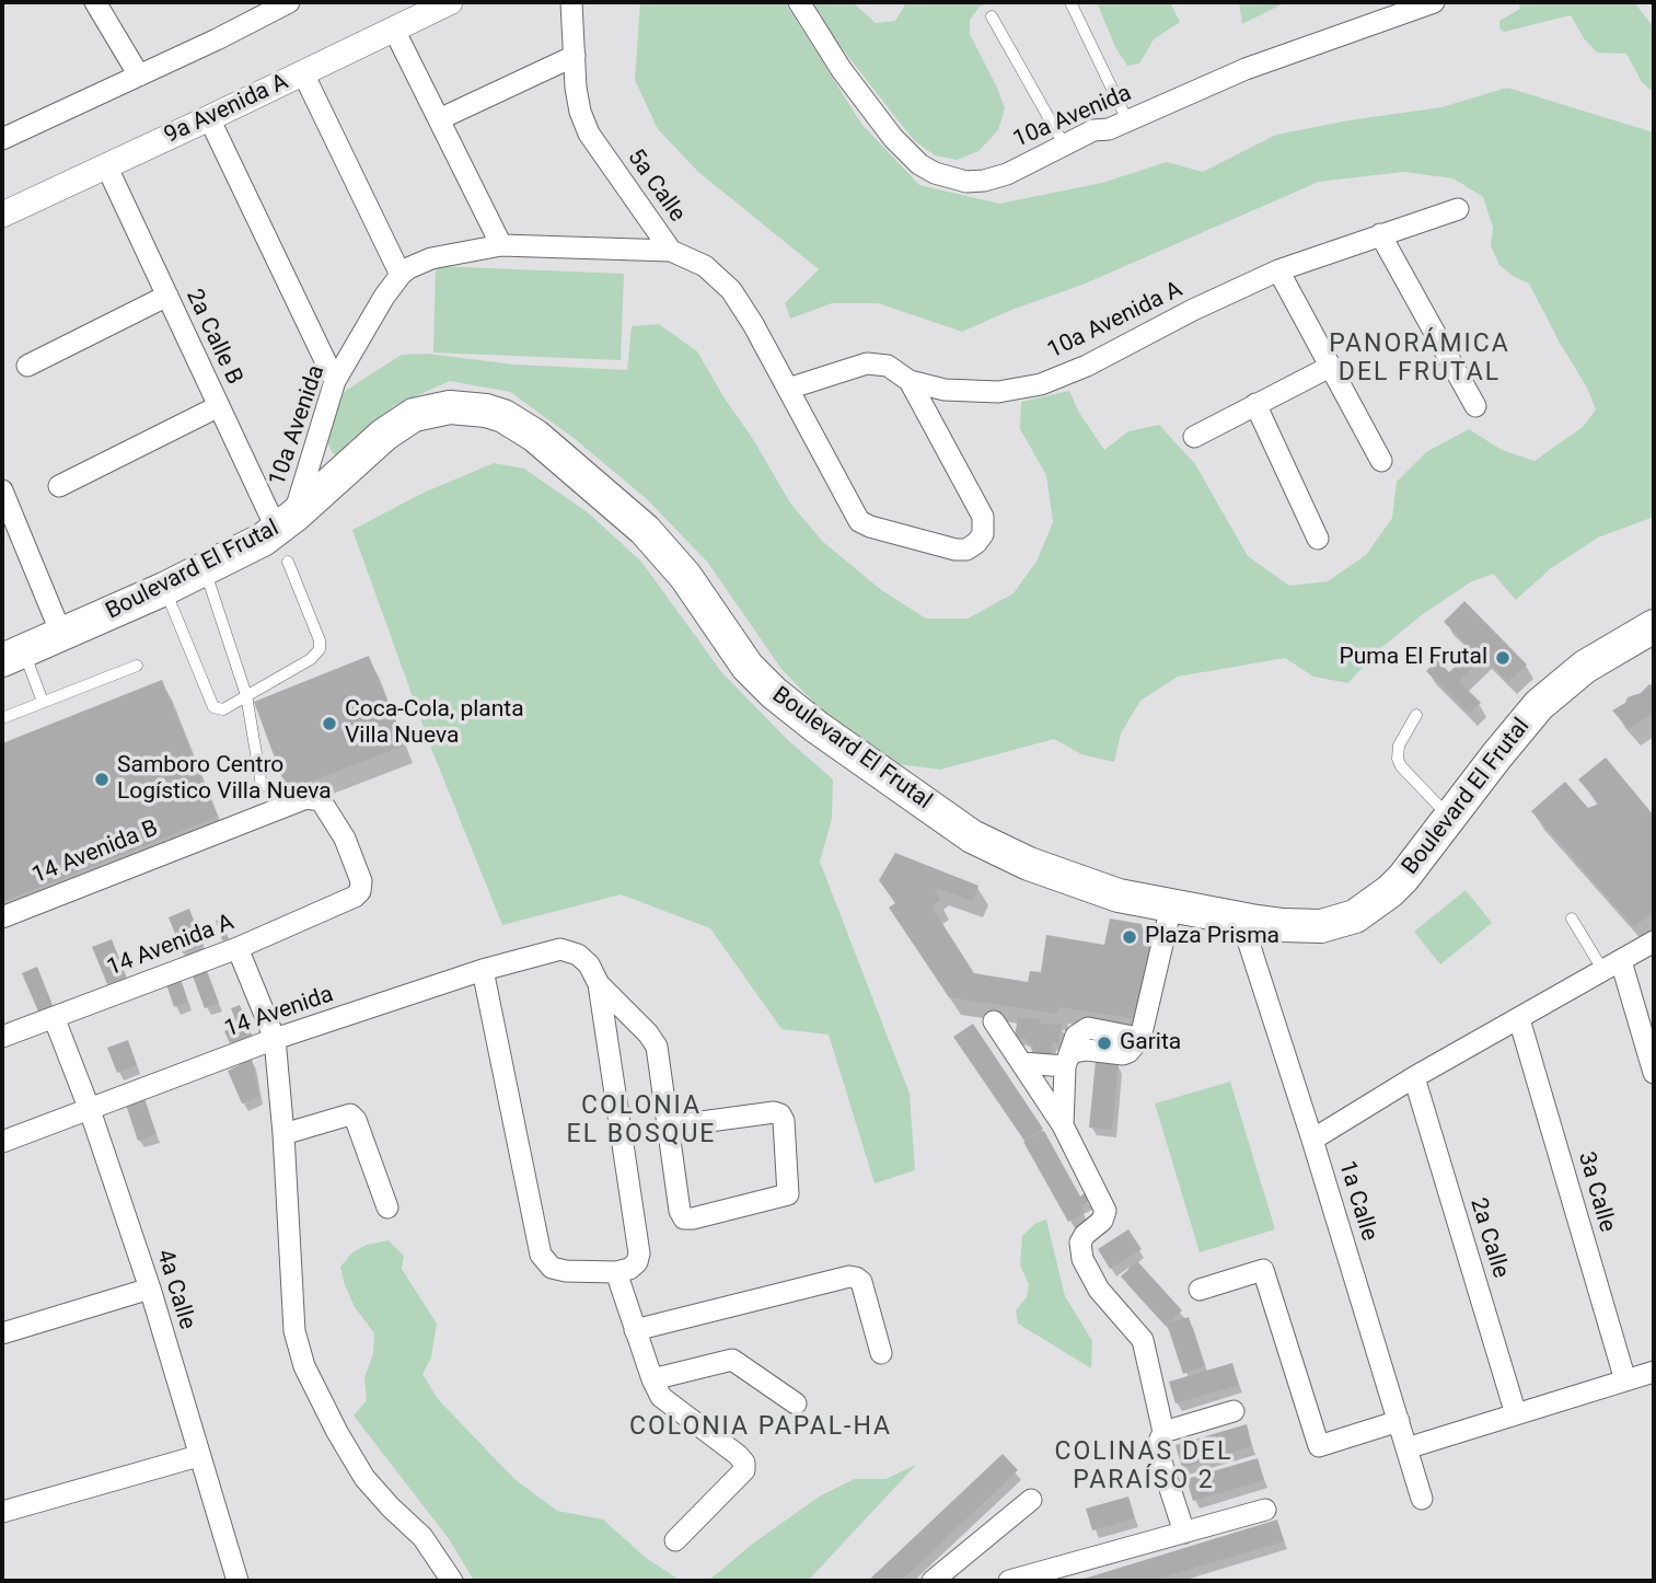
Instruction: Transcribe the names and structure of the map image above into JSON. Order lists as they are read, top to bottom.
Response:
{
  "streets": {
    "main road": ["Boulevard El Frutal"],
    "street": [
      "9a Avenida A",
      "10a Avenida",
      "5a Calle",
      "10a Avenida A",
      "2a Calle B",
      "14 Avenida B",
      "14 Avenida A",
      "14 Avenida",
      "3a Calle",
      "1a Calle",
      "2a Calle",
      "4a Calle"
    ]
  },
  "crossings": [
    ["9a Avenida A", "2a Calle B"],
    ["10a Avenida", "5a Calle"],
    ["10a Avenida", "2a Calle B"],
    ["10a Avenida", "Boulevard El Frutal"],
    ["5a Calle", "10a Avenida A"],
    ["2a Calle B", "Boulevard El Frutal"],
    ["Boulevard El Frutal", "1a Calle"],
    ["14 Avenida B", "14 Avenida A"],
    ["14 Avenida A", "4a Calle"],
    ["14 Avenida", "4a Calle"]
  ],
  "districts": [
    "PANORÁMICA DEL FRUTAL",
    "COLONIA EL BOSQUE",
    "COLONIA PAPAL-HA",
    "COLINAS DEL PARAÍSO 2"
  ],
  "places": [
    "Puma El Frutal",
    "Coca-Cola, planta Villa Nueva",
    "Samboro Centro Logístico Villa Nueva",
    "Plaza Prisma",
    "Garita"
  ]
}
